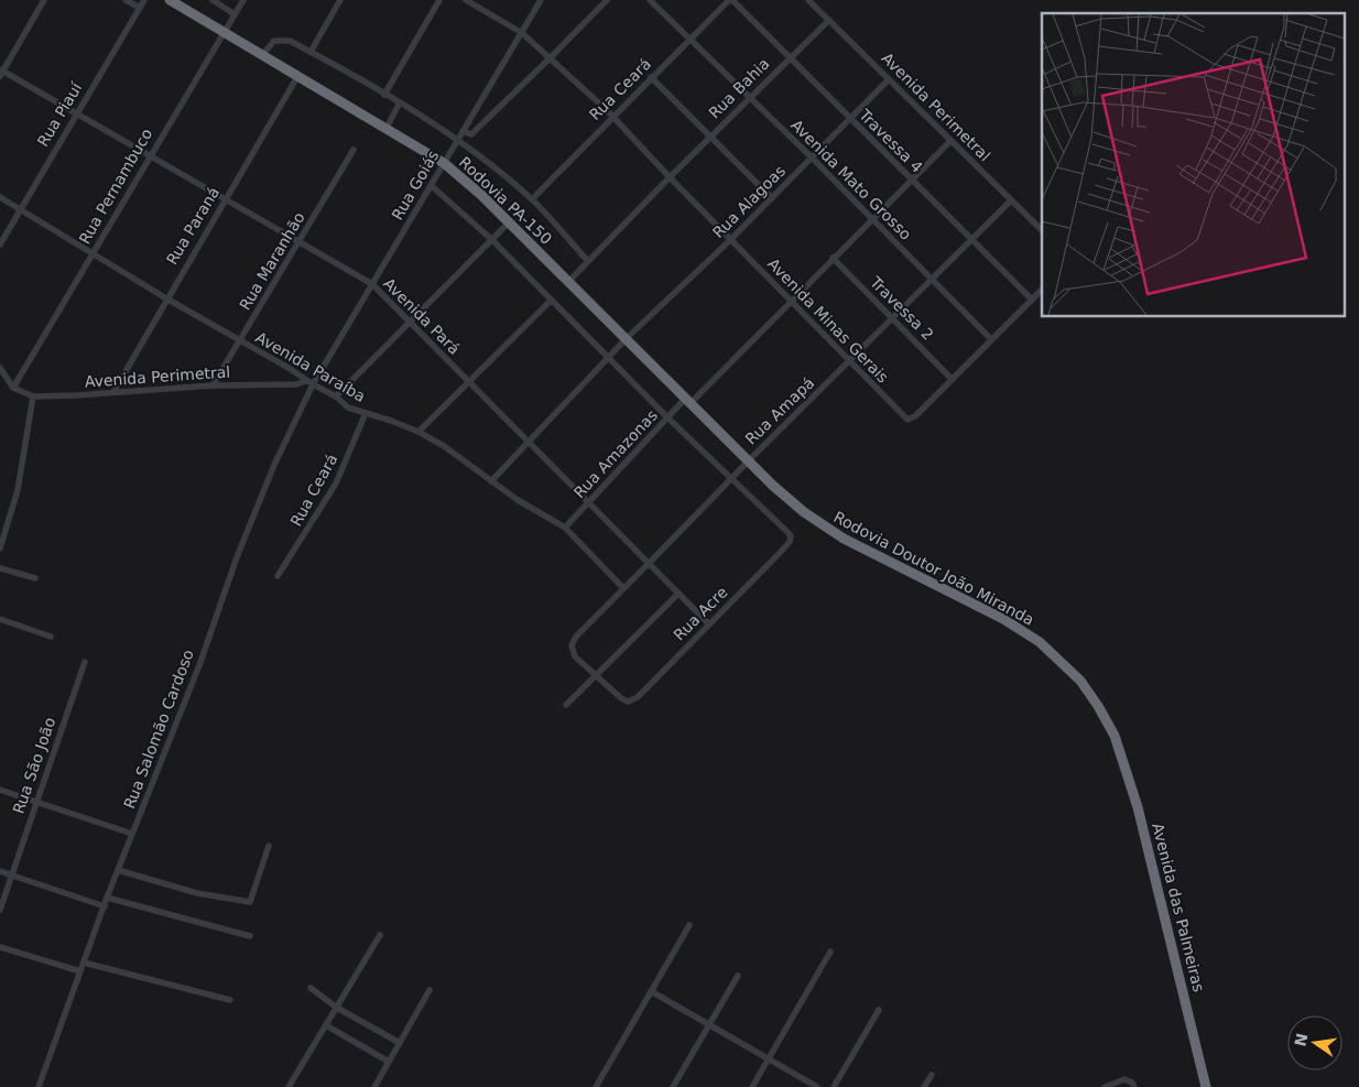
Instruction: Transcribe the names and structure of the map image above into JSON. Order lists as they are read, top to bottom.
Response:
{
  "streets": {
    "highway": ["Rodovia PA-150", "Rodovia Doutor João Miranda", "Avenida das Palmeiras"],
    "street": [
      "Rua Bahia",
      "Rua Ceará",
      "Avenida Perimetral",
      "Rua Piauí",
      "Travessa 4",
      "Avenida Mato Grosso",
      "Rua Goiás",
      "Rua Pernambuco",
      "Rua Alagoas",
      "Rua Paraná",
      "Rua Maranhão",
      "Travessa 2",
      "Avenida Pará",
      "Avenida Minas Gerais",
      "Avenida Paraíba",
      "Rua Amapá",
      "Rua Amazonas",
      "Rua Acre",
      "Rua Salomão Cardoso",
      "Rua São João"
    ]
  },
  "crossings": [
    ["Rua Bahia", "Avenida Perimetral"],
    ["Rua Bahia", "Travessa 4"],
    ["Rua Bahia", "Avenida Mato Grosso"],
    ["Rua Bahia", "Rodovia PA-150"],
    ["Rua Ceará", "Travessa 4"],
    ["Rua Ceará", "Avenida Mato Grosso"],
    ["Rua Ceará", "Avenida Paraíba"],
    ["Avenida Perimetral", "Rua Goiás"],
    ["Avenida Perimetral", "Rua Pernambuco"],
    ["Avenida Perimetral", "Rua Alagoas"],
    ["Avenida Perimetral", "Rua Paraná"],
    ["Avenida Perimetral", "Rua Maranhão"],
    ["Avenida Perimetral", "Avenida Paraíba"],
    ["Avenida Perimetral", "Rua Amapá"],
    ["Avenida Perimetral", "Rua Salomão Cardoso"],
    ["Rua Piauí", "Avenida Pará"],
    ["Rua Piauí", "Avenida Paraíba"],
    ["Travessa 4", "Rua Alagoas"],
    ["Travessa 4", "Rua Amapá"],
    ["Avenida Mato Grosso", "Rua Alagoas"],
    ["Avenida Mato Grosso", "Rua Amapá"],
    ["Rua Goiás", "Rodovia PA-150"],
    ["Rua Goiás", "Avenida Pará"],
    ["Rua Goiás", "Avenida Paraíba"],
    ["Rua Goiás", "Rua Salomão Cardoso"],
    ["Rua Pernambuco", "Rodovia PA-150"],
    ["Rua Pernambuco", "Avenida Pará"],
    ["Rua Pernambuco", "Avenida Paraíba"],
    ["Rodovia PA-150", "Rua Alagoas"],
    ["Rodovia PA-150", "Rua Paraná"],
    ["Rodovia PA-150", "Rua Amapá"],
    ["Rodovia PA-150", "Rua Amazonas"],
    ["Rodovia PA-150", "Rodovia Doutor João Miranda"],
    ["Rua Alagoas", "Avenida Minas Gerais"],
    ["Rua Paraná", "Avenida Pará"],
    ["Rua Paraná", "Avenida Paraíba"],
    ["Rua Maranhão", "Avenida Pará"],
    ["Rua Maranhão", "Avenida Paraíba"],
    ["Travessa 2", "Avenida Minas Gerais"],
    ["Travessa 2", "Rua Amapá"],
    ["Avenida Pará", "Rua Amapá"],
    ["Avenida Pará", "Rua Amazonas"],
    ["Avenida Pará", "Rua Acre"],
    ["Avenida Minas Gerais", "Rua Amapá"],
    ["Avenida Minas Gerais", "Rua Amazonas"],
    ["Avenida Paraíba", "Rua Amapá"],
    ["Avenida Paraíba", "Rua Amazonas"],
    ["Avenida Paraíba", "Rua Salomão Cardoso"],
    ["Rua Amapá", "Rodovia Doutor João Miranda"],
    ["Rua Amapá", "Rua Acre"],
    ["Rodovia Doutor João Miranda", "Avenida das Palmeiras"]
  ],
  "north": "left"
}
